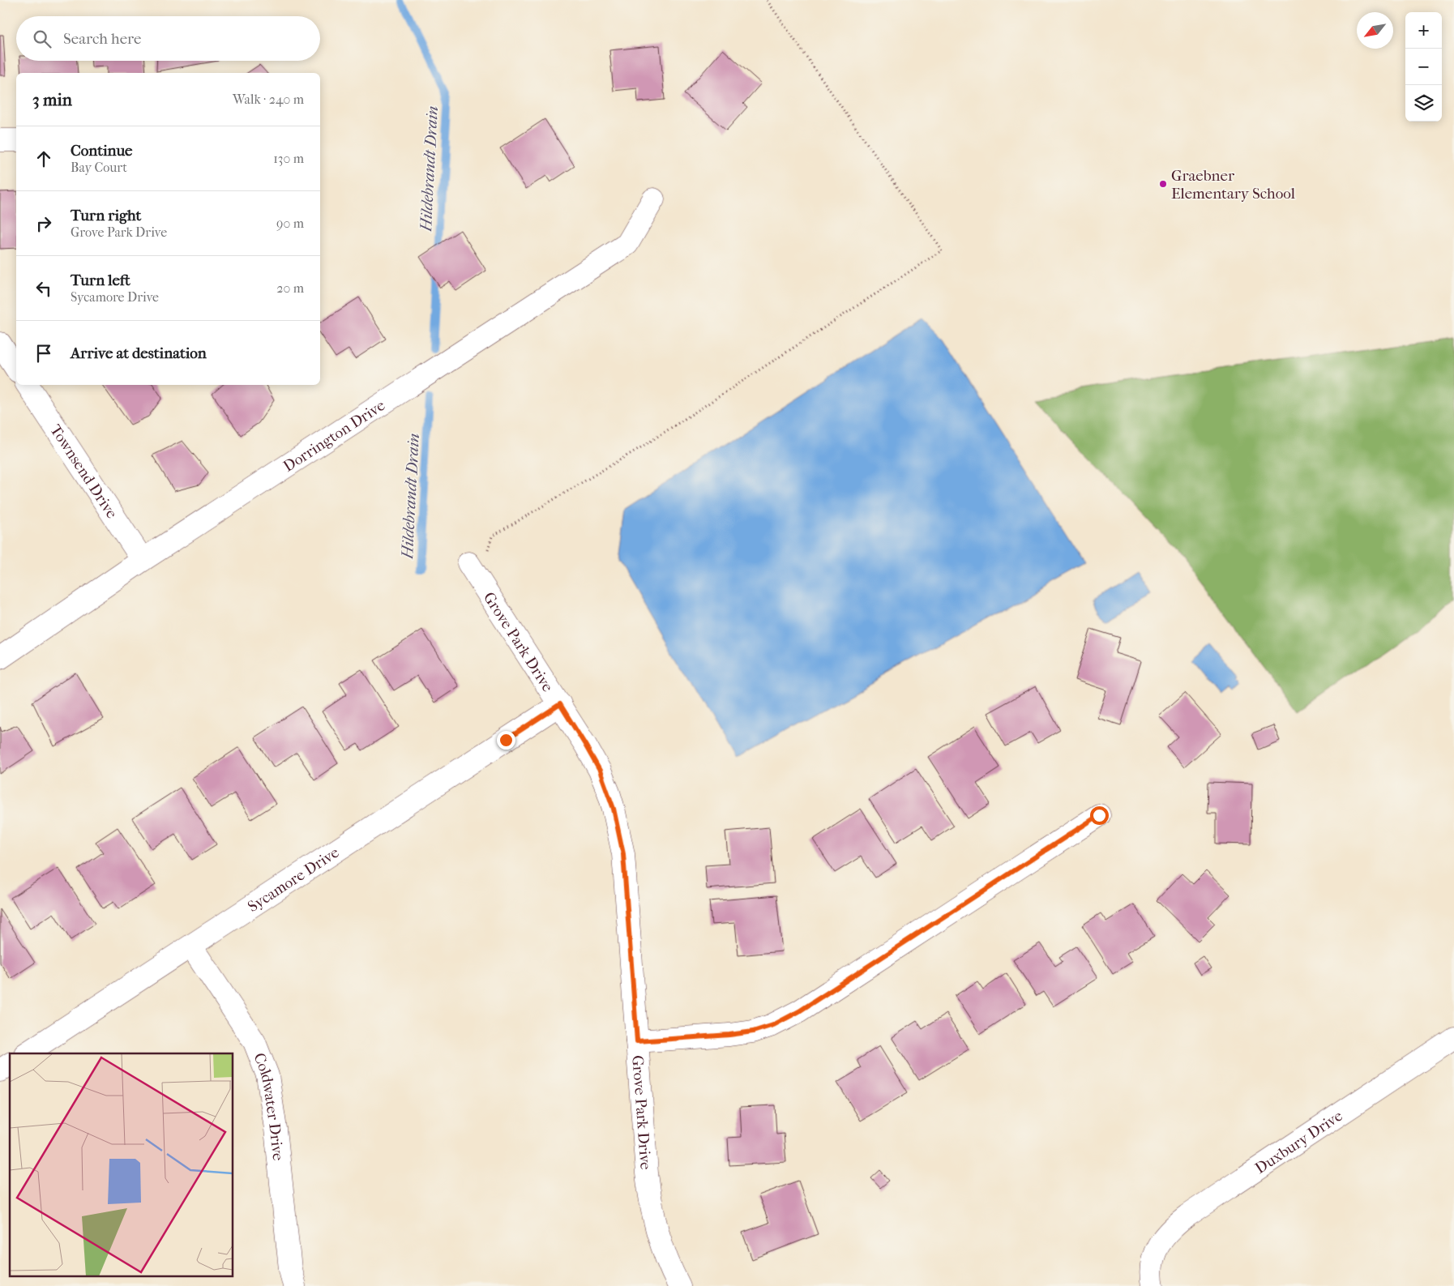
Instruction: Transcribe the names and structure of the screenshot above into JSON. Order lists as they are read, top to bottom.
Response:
{
  "streets": {
    "street": [
      "Dorrington Drive",
      "Townsend Drive",
      "Grove Park Drive",
      "Sycamore Drive",
      "Coldwater Drive",
      "Duxbury Drive"
    ]
  },
  "crossings": [
    ["Dorrington Drive", "Townsend Drive"],
    ["Grove Park Drive", "Sycamore Drive"],
    ["Sycamore Drive", "Coldwater Drive"]
  ],
  "water": ["Hildebrandt Drain"],
  "places": ["Graebner Elementary School"],
  "north": "bottom left",
  "page": {
    "map_buttons": ["+", "−"],
    "search": "Search here",
    "heading": ["3 min", "Walk · 240 m"],
    "list": [
      ["Continue", "Bay Court", "130 m"],
      ["Turn right", "Grove Park Drive", "90 m"],
      ["Turn left", "Sycamore Drive", "20 m"],
      "Arrive at destination"
    ]
  }
}
